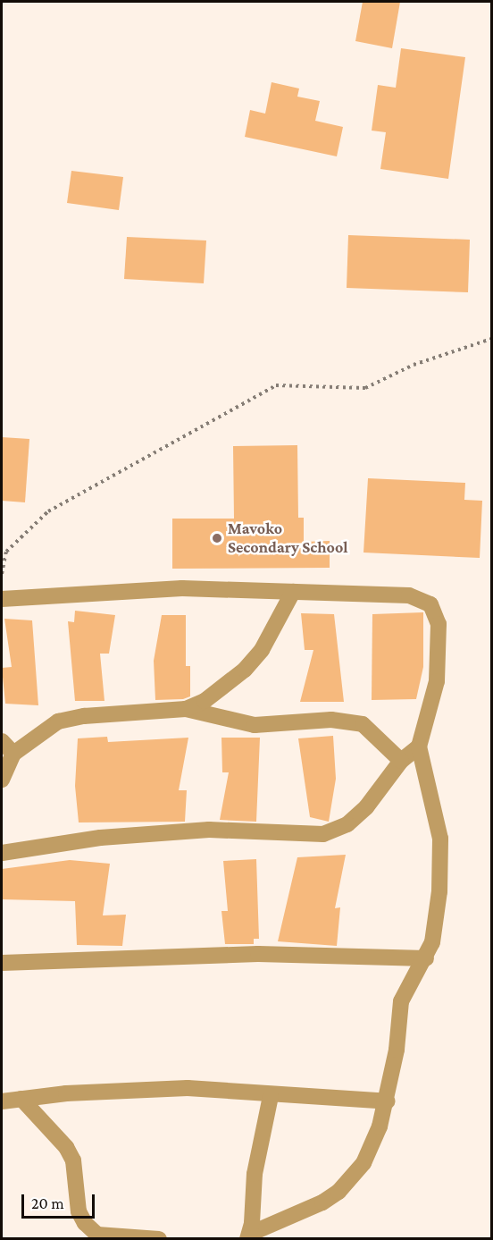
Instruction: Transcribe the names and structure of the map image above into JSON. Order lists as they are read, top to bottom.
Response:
{
  "places": ["Mavoko Secondary School"],
  "scale_bar": "20 m"
}
